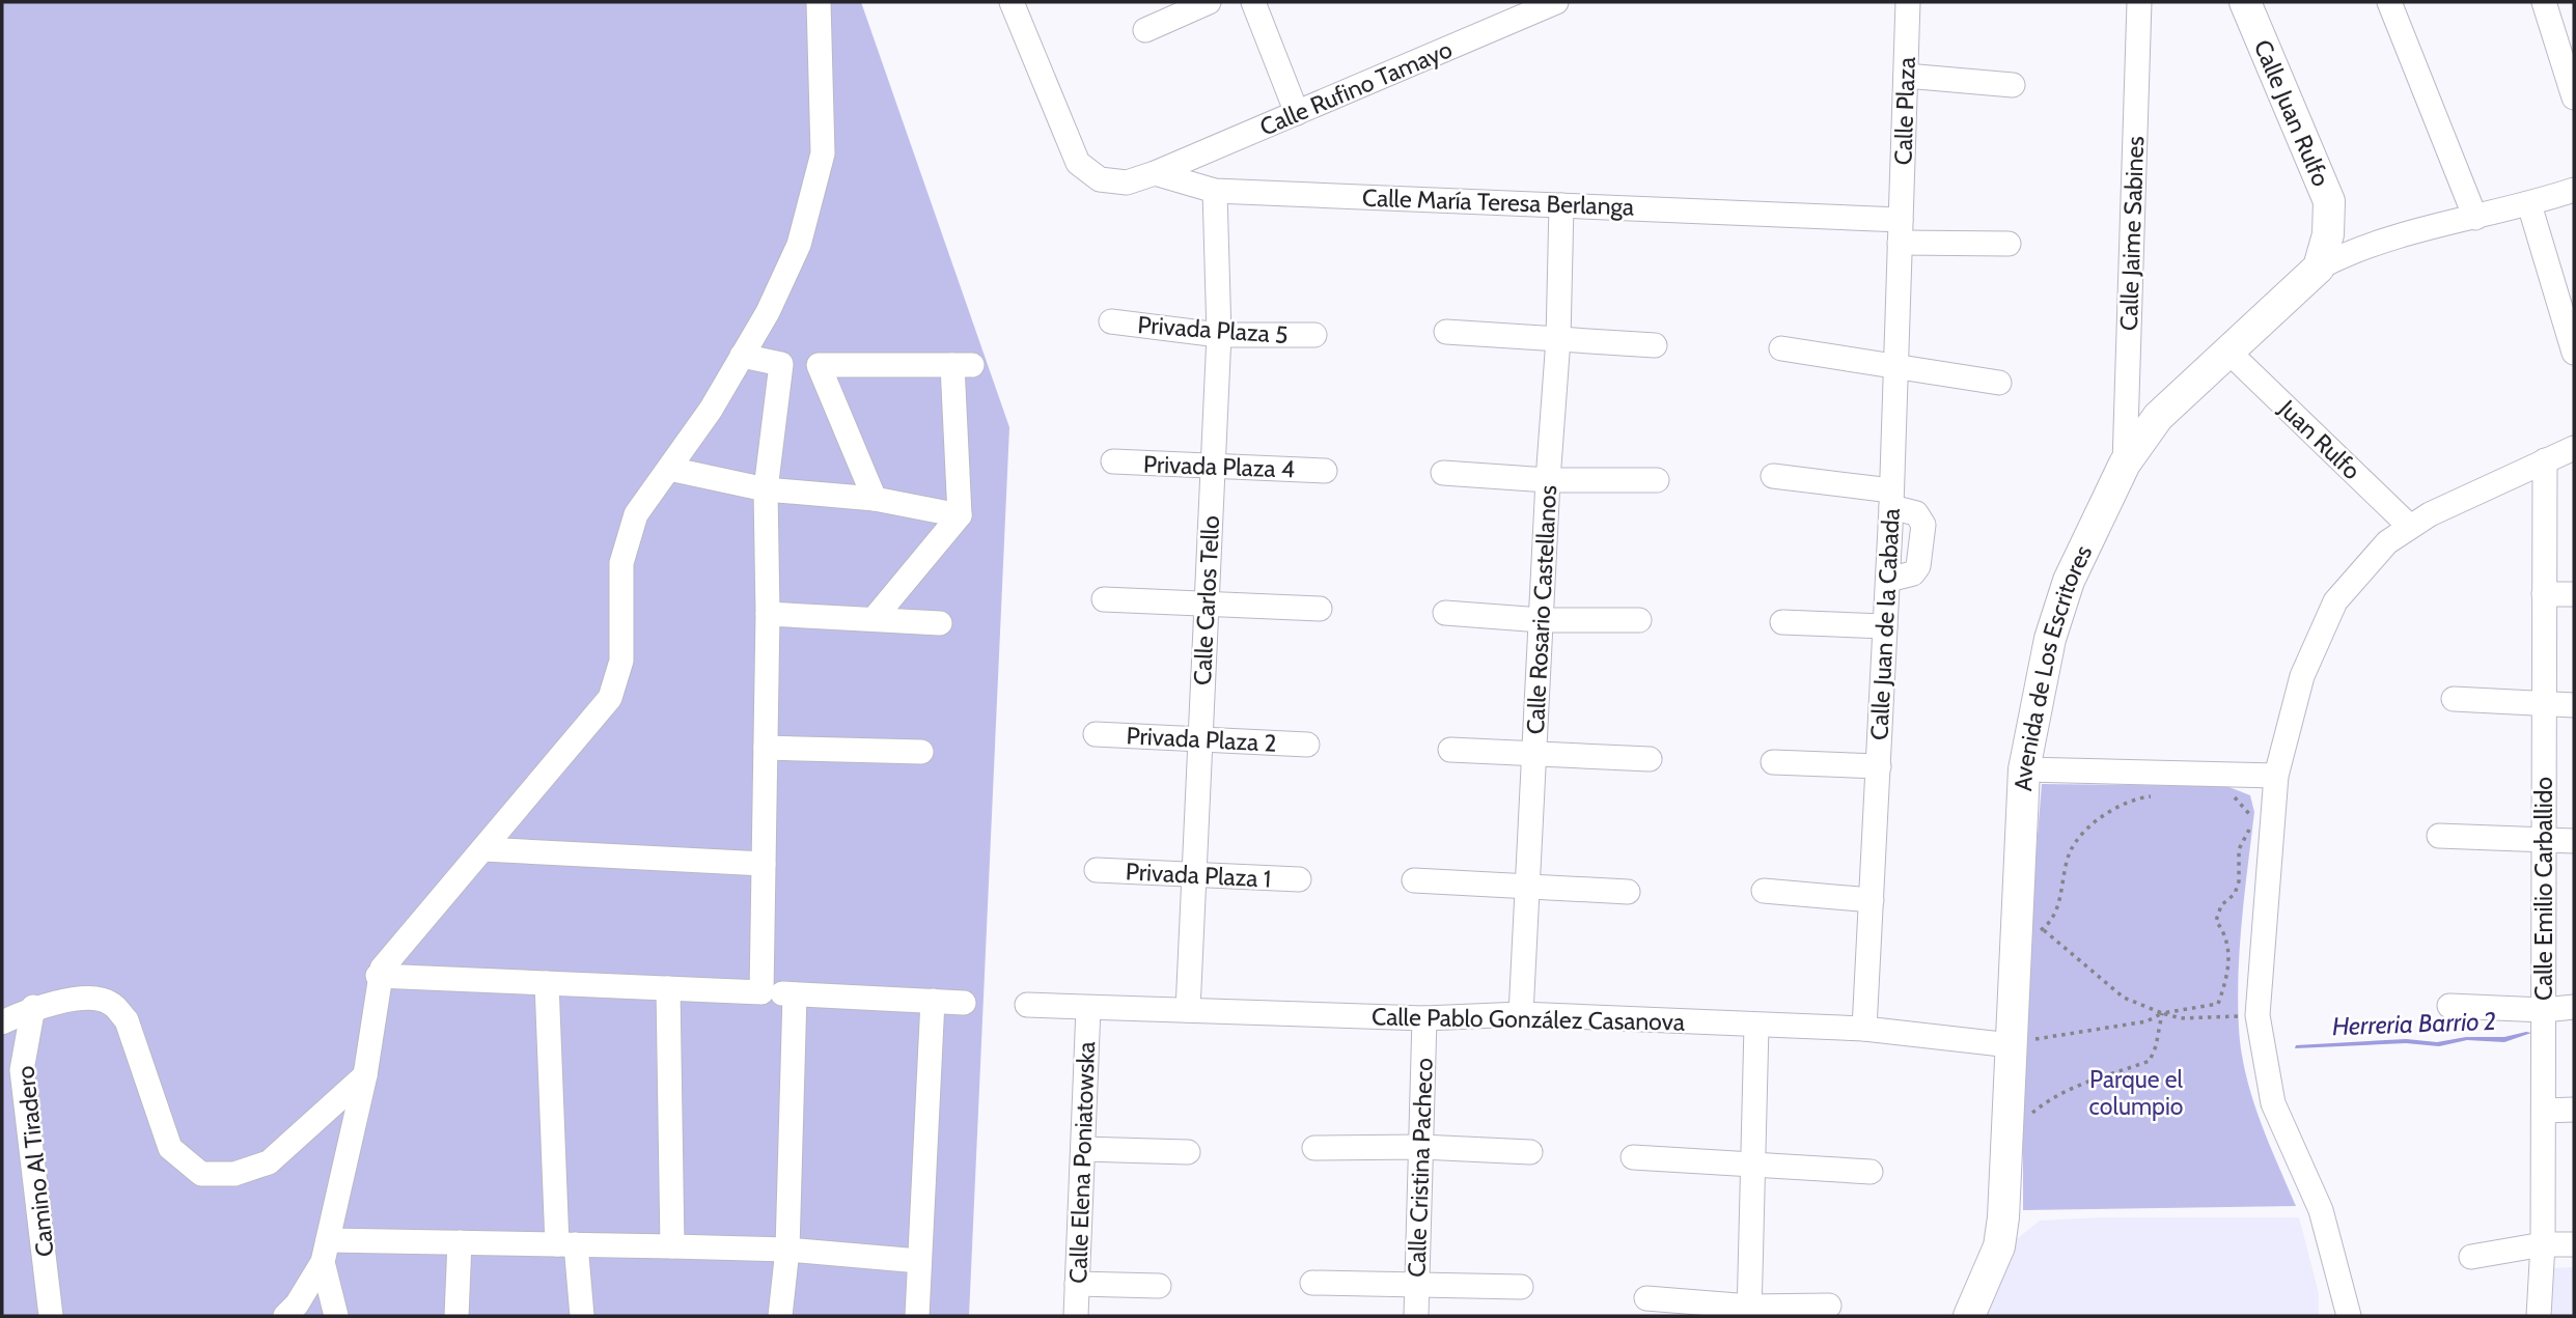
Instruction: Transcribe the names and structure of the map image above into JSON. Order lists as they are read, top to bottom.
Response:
{
  "streets": {
    "main road": ["Calle Juan Rulfo", "Avenida de Los Escritores"],
    "street": [
      "Calle Rufino Tamayo",
      "Calle Plaza",
      "Calle María Teresa Berlanga",
      "Calle Jaime Sabines",
      "Privada Plaza 5",
      "Juan Rulfo",
      "Privada Plaza 4",
      "Calle Carlos Tello",
      "Calle Rosario Castellanos",
      "Calle Juan de la Cabada",
      "Privada Plaza 2",
      "Privada Plaza 1",
      "Calle Emilio Carballido",
      "Calle Pablo González Casanova",
      "Camino Al Tiradero",
      "Calle Elena Poniatowska",
      "Calle Cristina Pacheco"
    ]
  },
  "crossings": [
    ["Calle Rufino Tamayo", "Calle María Teresa Berlanga"],
    ["Calle Plaza", "Calle María Teresa Berlanga"],
    ["Calle Plaza", "Calle Juan de la Cabada"],
    ["Calle Juan Rulfo", "Avenida de Los Escritores"],
    ["Calle María Teresa Berlanga", "Calle Carlos Tello"],
    ["Calle María Teresa Berlanga", "Calle Rosario Castellanos"],
    ["Calle María Teresa Berlanga", "Calle Juan de la Cabada"],
    ["Calle Jaime Sabines", "Avenida de Los Escritores"],
    ["Privada Plaza 5", "Calle Carlos Tello"],
    ["Juan Rulfo", "Avenida de Los Escritores"],
    ["Privada Plaza 4", "Calle Carlos Tello"],
    ["Calle Carlos Tello", "Privada Plaza 2"],
    ["Calle Carlos Tello", "Privada Plaza 1"],
    ["Calle Carlos Tello", "Calle Pablo González Casanova"],
    ["Calle Rosario Castellanos", "Calle Pablo González Casanova"],
    ["Calle Juan de la Cabada", "Calle Pablo González Casanova"],
    ["Avenida de Los Escritores", "Calle Pablo González Casanova"],
    ["Calle Pablo González Casanova", "Calle Elena Poniatowska"],
    ["Calle Pablo González Casanova", "Calle Cristina Pacheco"]
  ],
  "water": ["Herreria Barrio 2"],
  "parks": ["Parque el columpio"]
}
